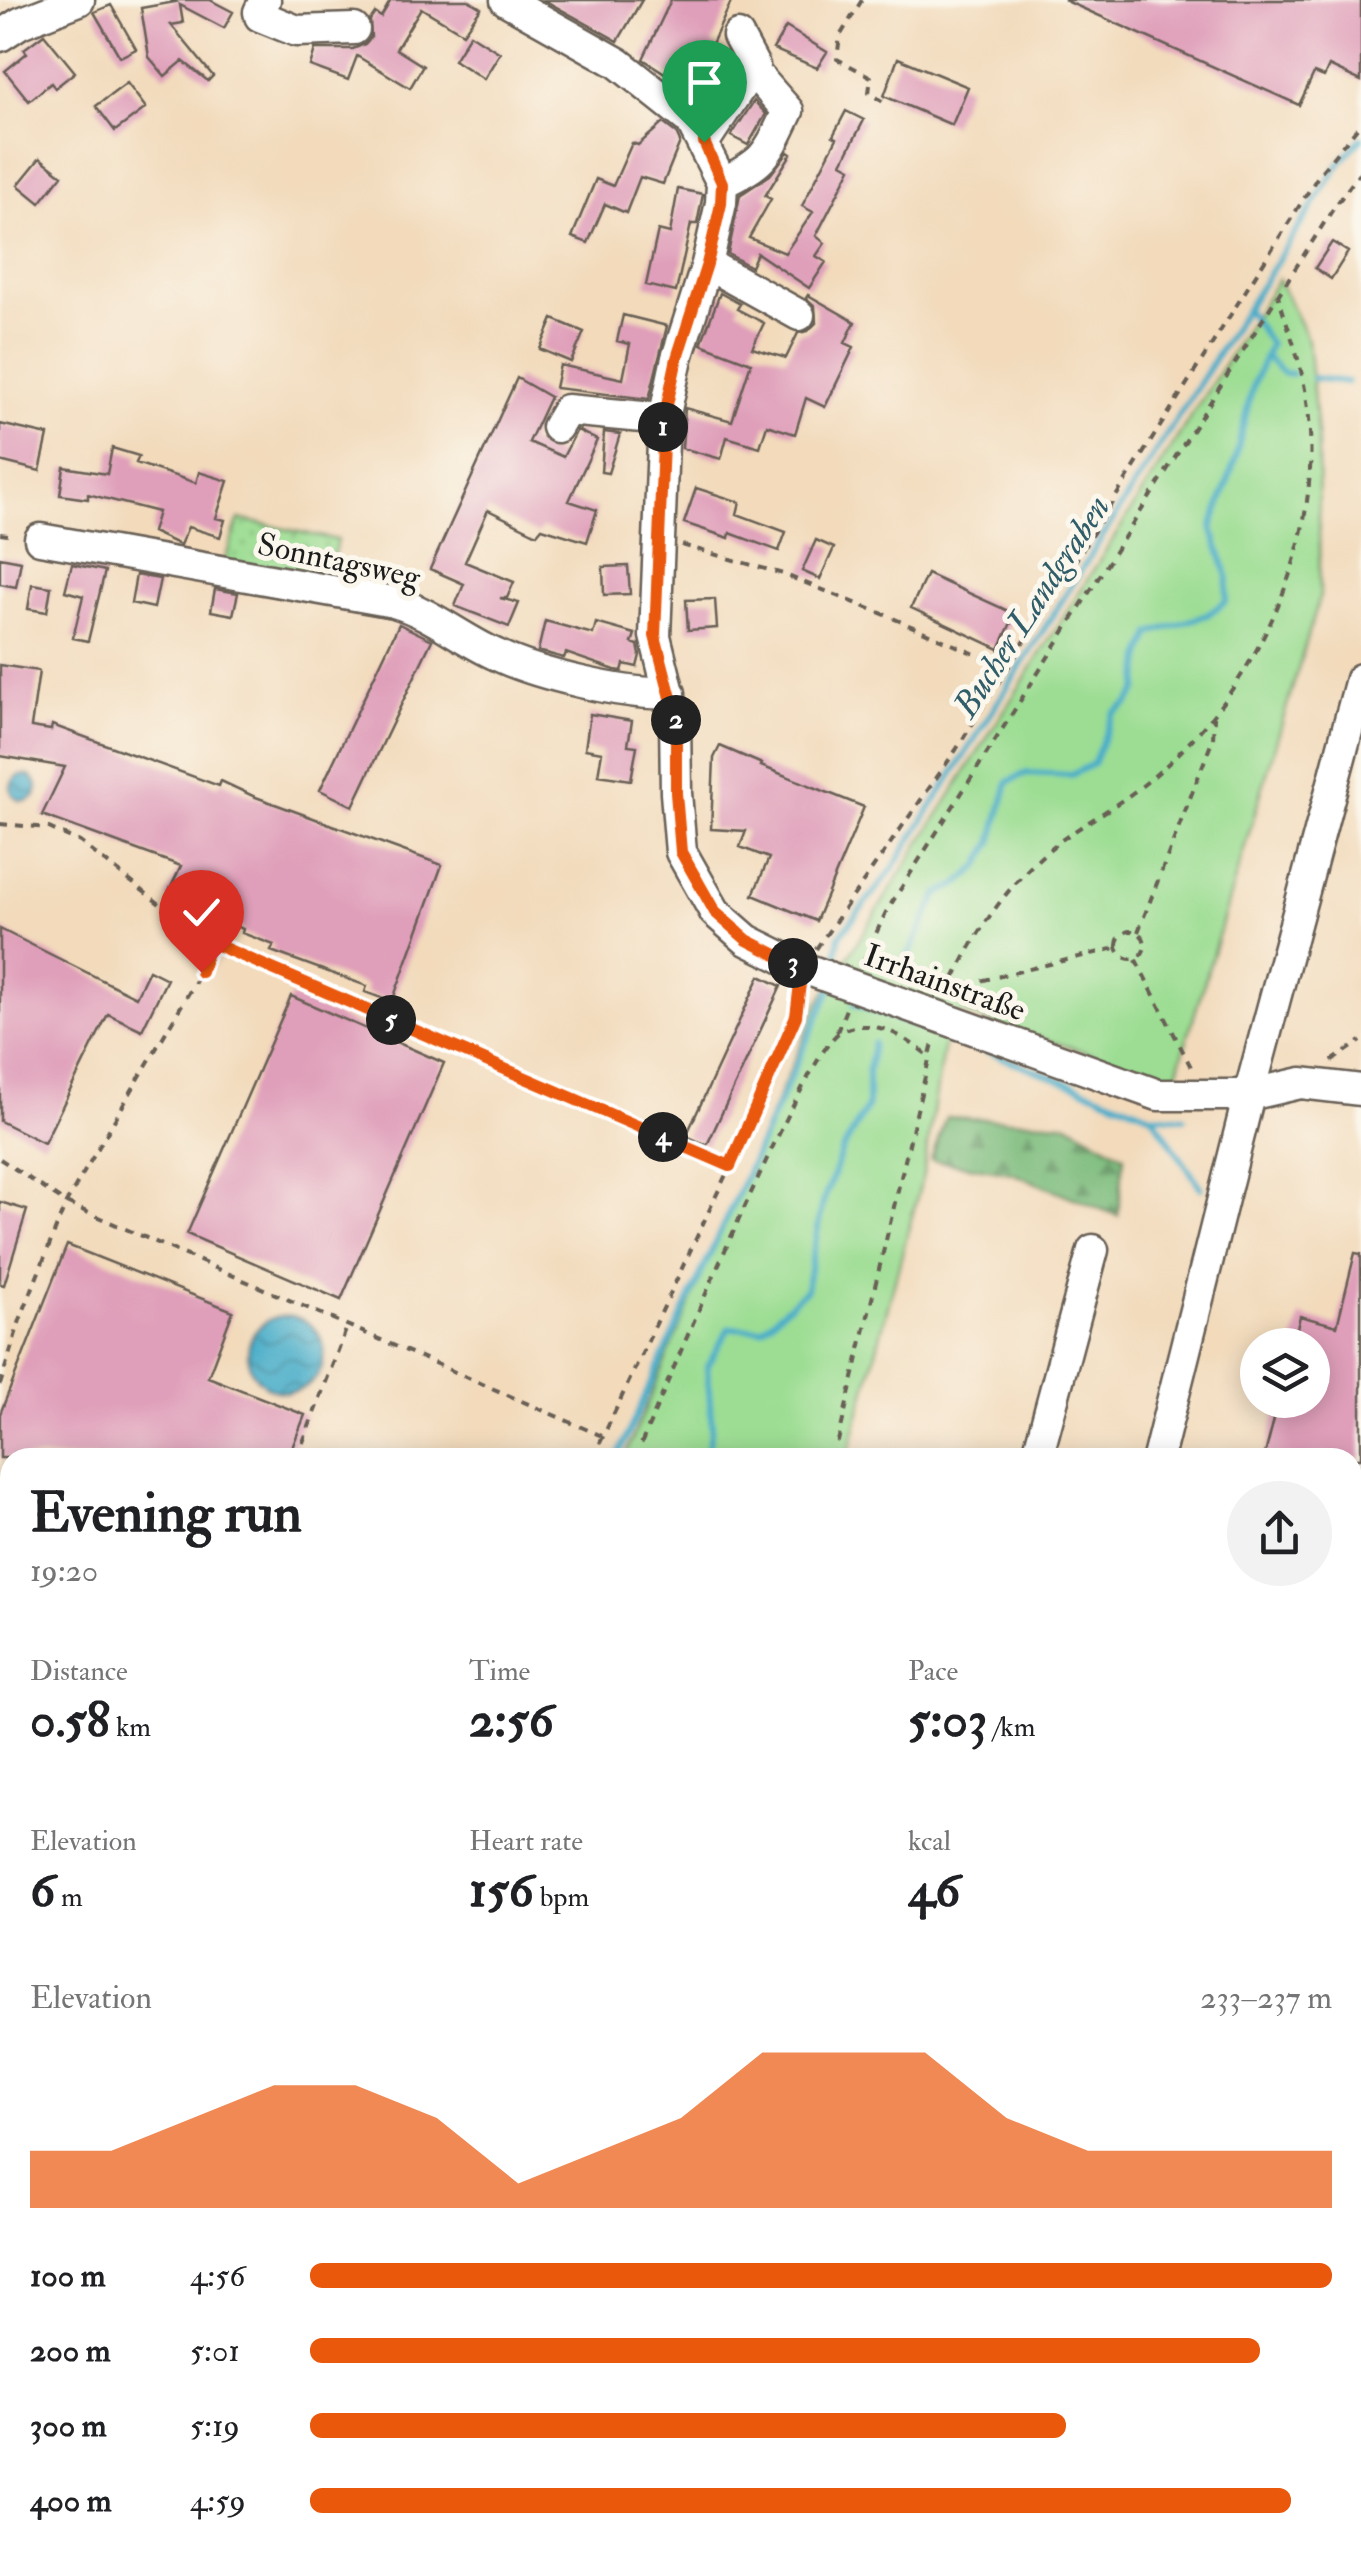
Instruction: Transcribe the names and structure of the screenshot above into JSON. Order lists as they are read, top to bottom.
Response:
{
  "streets": {
    "street": ["Sonntagsweg", "Irrhainstraße"]
  },
  "crossings": [
    ["Sonntagsweg", "Irrhainstraße"]
  ],
  "water": ["Bucher Landgraben"],
  "page": {
    "pins": [
      "1",
      "2",
      "3",
      "5",
      "4"
    ],
    "heading": ["Evening run", "19:20"],
    "stats": [
      ["Distance", "0.58 km"],
      ["Time", "2:56"],
      ["Pace", "5:03 /km"],
      ["Elevation", "6 m"],
      ["Heart rate", "156 bpm"],
      ["kcal", "46"]
    ],
    "chart": ["Elevation", "233–237 m"],
    "list": [
      {
        "name": "100 m",
        "note": "4:56"
      },
      {
        "name": "200 m",
        "note": "5:01"
      },
      {
        "name": "300 m",
        "note": "5:19"
      },
      {
        "name": "400 m",
        "note": "4:59"
      }
    ]
  }
}
